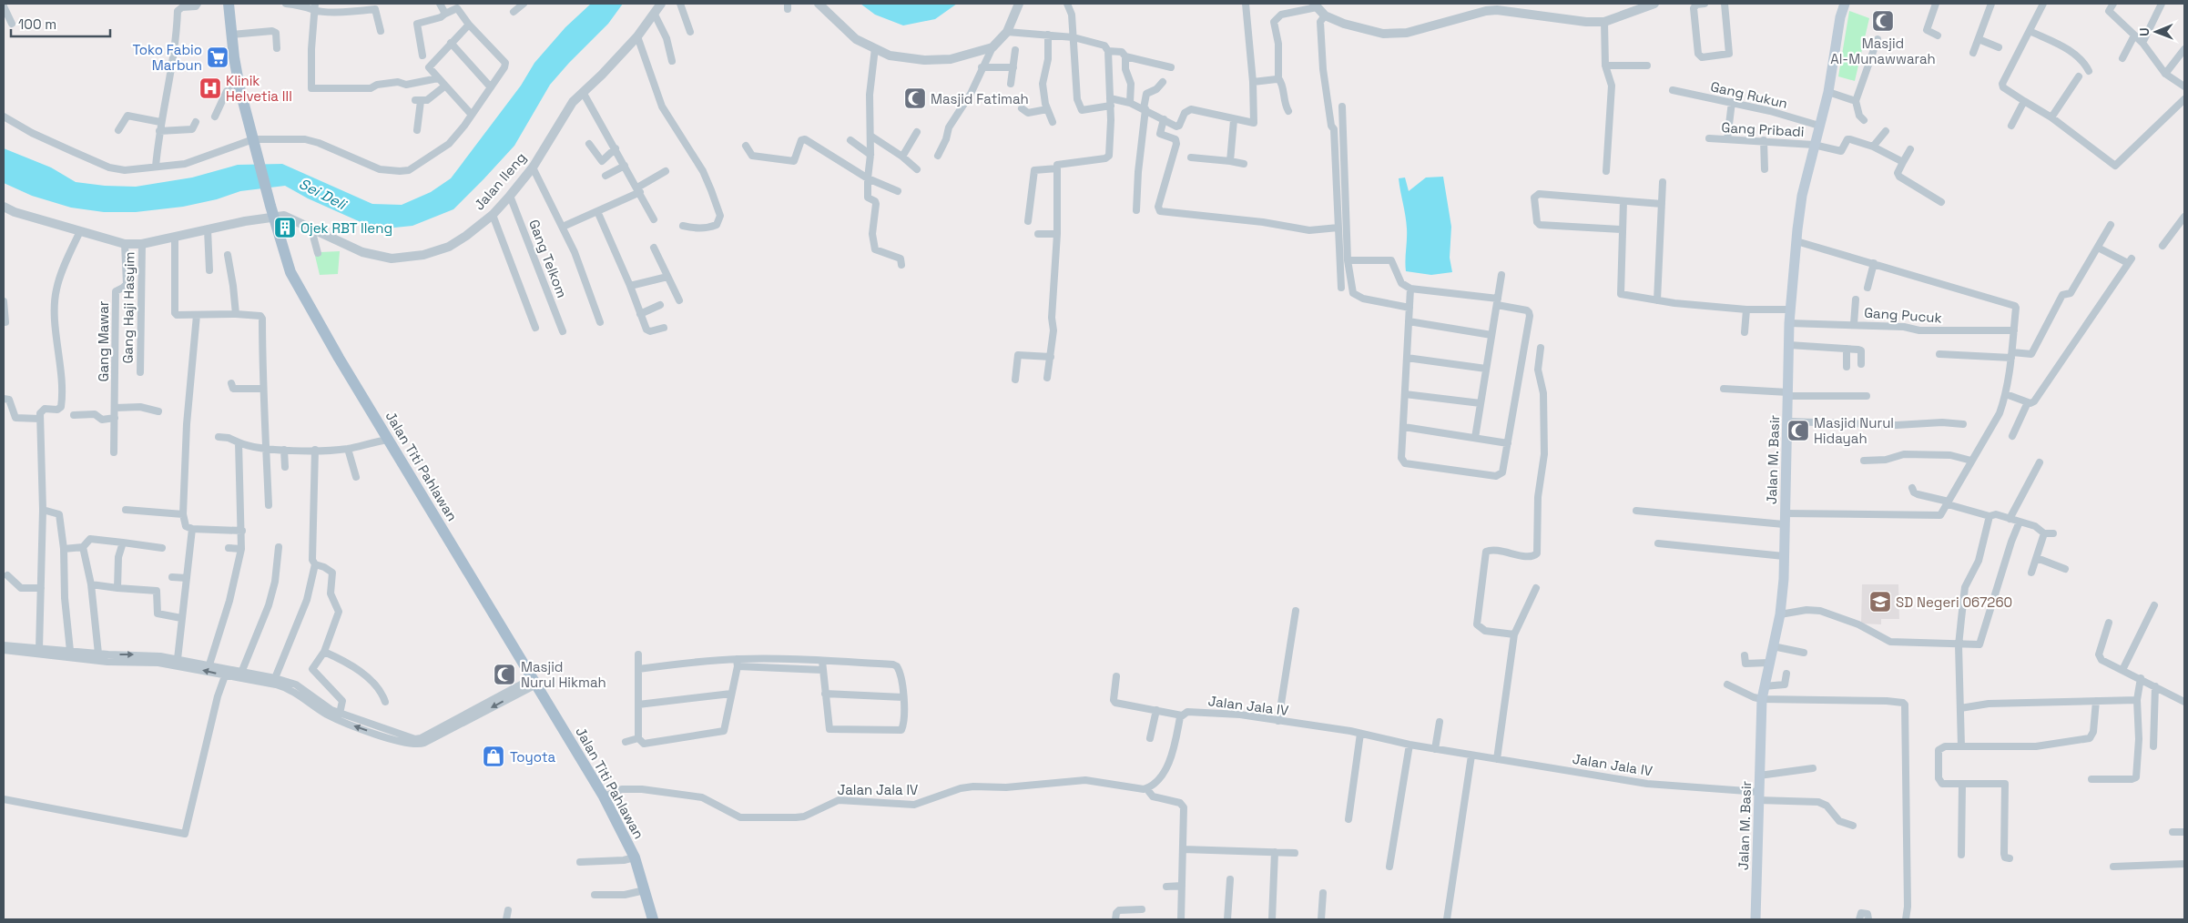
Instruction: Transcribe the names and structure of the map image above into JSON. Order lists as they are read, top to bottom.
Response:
{
  "streets": {
    "main road": ["Jalan M. Basir", "Jalan Titi Pahlawan"],
    "street": [
      "Gang Rukun",
      "Gang Pribadi",
      "Jalan Ileng",
      "Gang Telkom",
      "Gang Haji Hasyim",
      "Gang Pucuk",
      "Gang Mawar",
      "Jalan Jala IV"
    ]
  },
  "crossings": [
    ["Gang Rukun", "Jalan M. Basir"],
    ["Gang Pribadi", "Jalan M. Basir"],
    ["Jalan Ileng", "Gang Telkom"],
    ["Jalan Ileng", "Jalan Titi Pahlawan"],
    ["Gang Pucuk", "Jalan M. Basir"],
    ["Jalan M. Basir", "Jalan Jala IV"],
    ["Jalan Titi Pahlawan", "Jalan Jala IV"]
  ],
  "water": ["Sei Deli"],
  "places": {
    "mosque": [
      "Masjid Al-Munawwarah",
      "Masjid Fatimah",
      "Masjid Nurul Hidayah",
      "Masjid Nurul Hikmah"
    ],
    "supermarket": ["Toko Fabio Marbun"],
    "hospital": ["Klinik Helvetia III"],
    "building": ["Ojek RBT Ileng"],
    "school or university": ["SD Negeri 067260"],
    "shop": ["Toyota"]
  },
  "scale_bar": "100 m",
  "north": "left"
}
